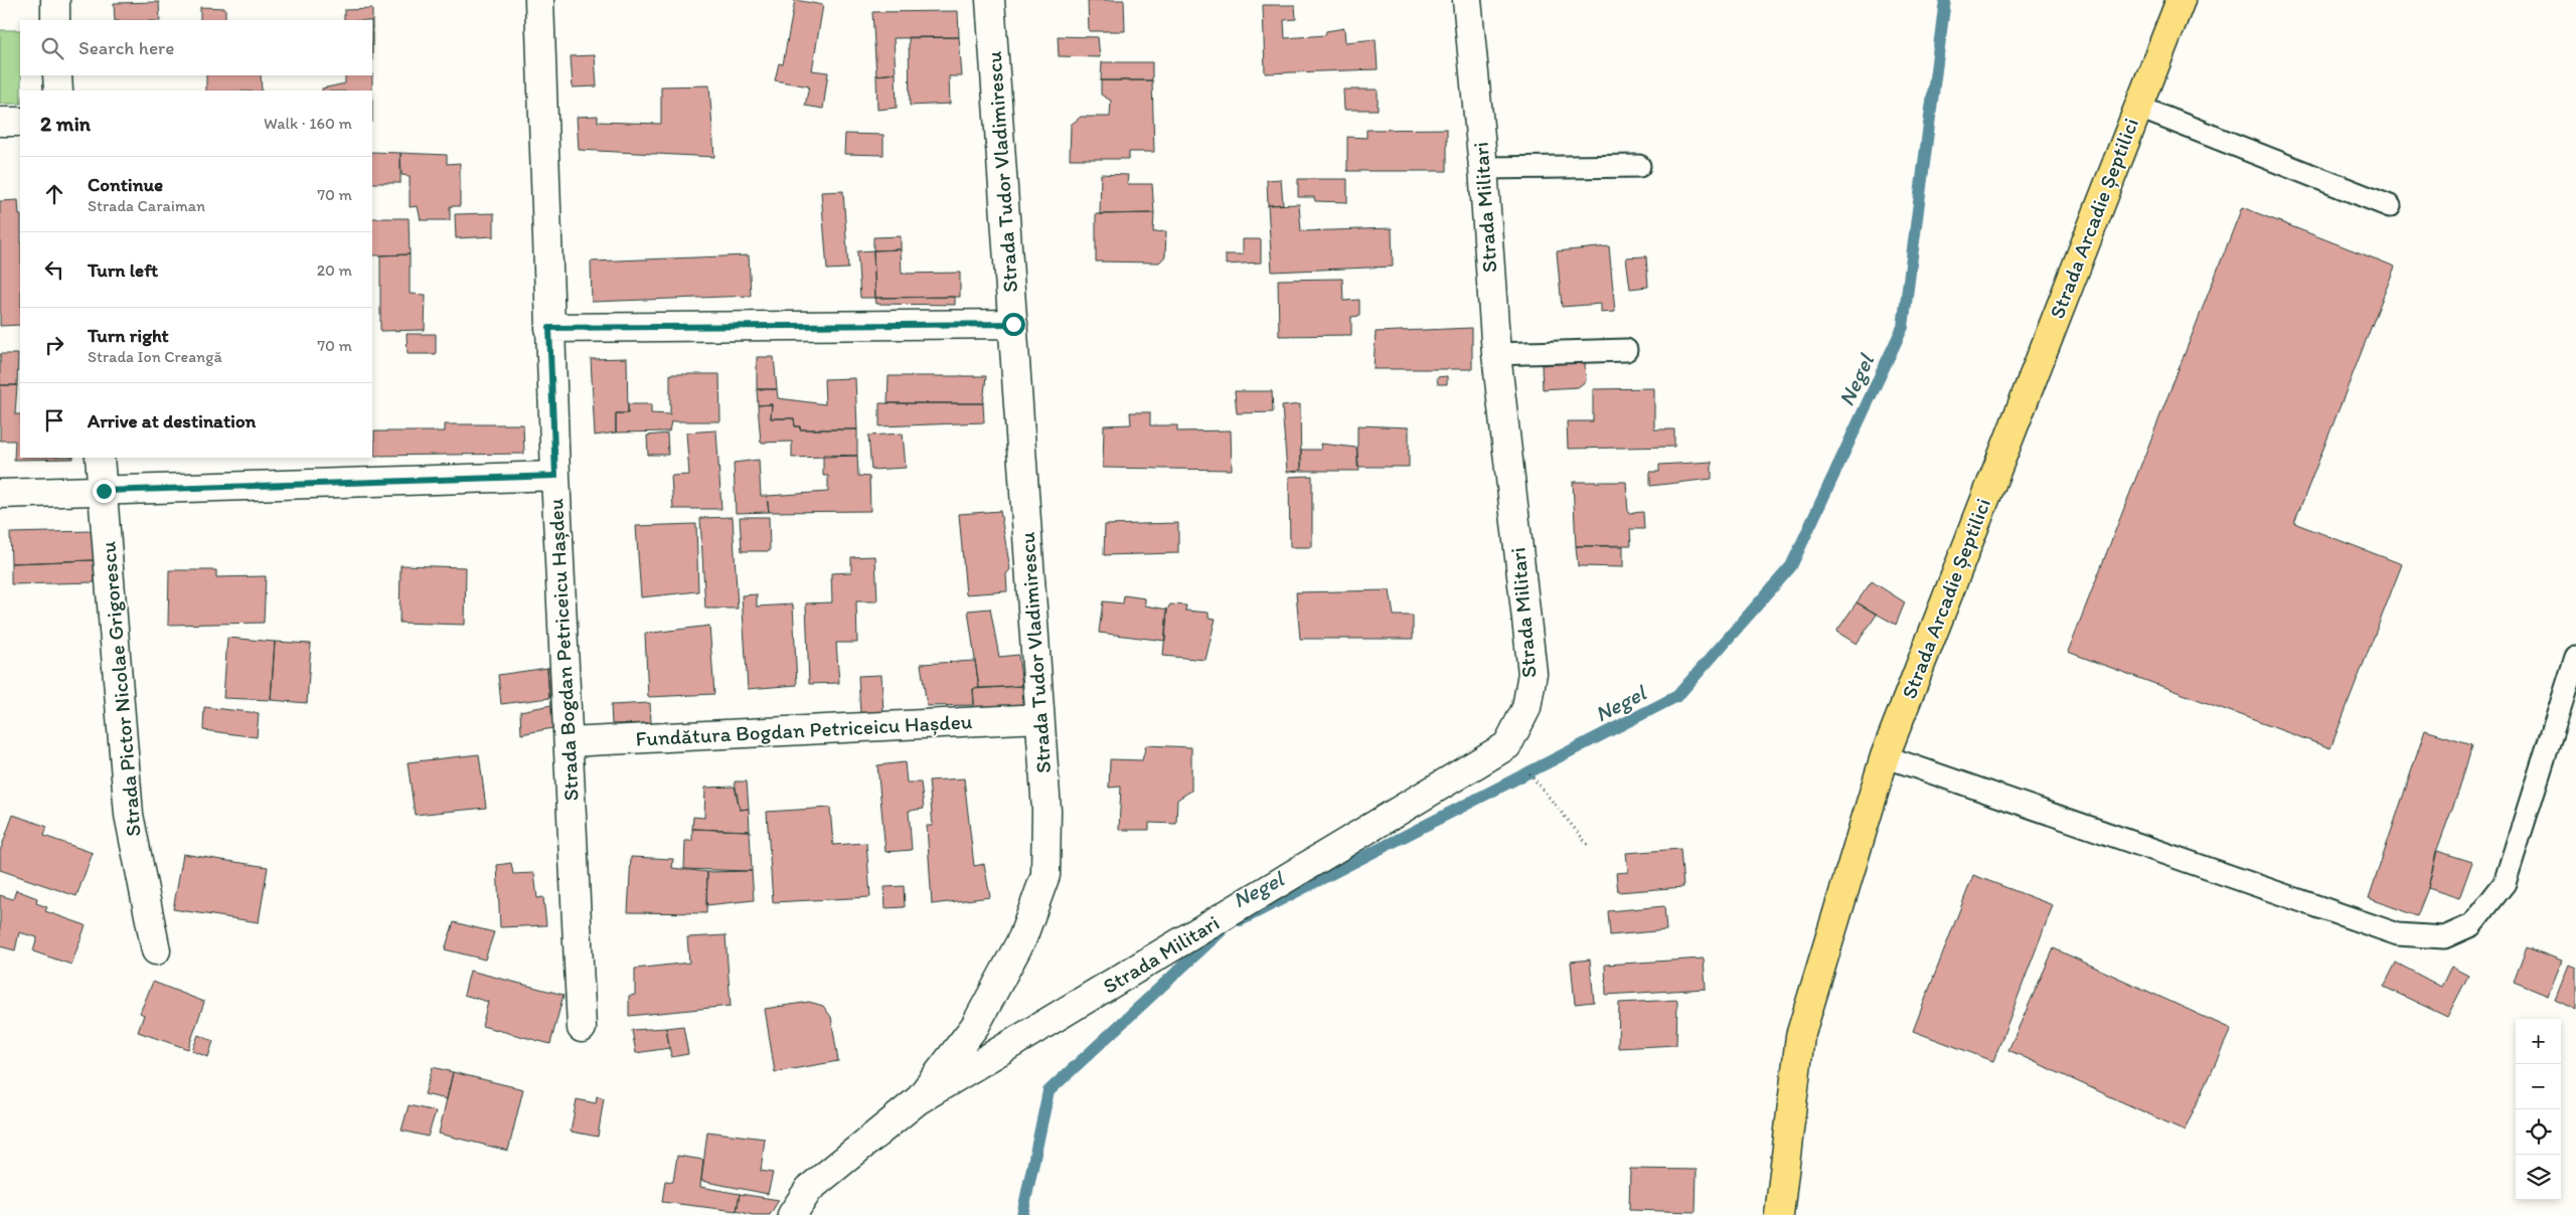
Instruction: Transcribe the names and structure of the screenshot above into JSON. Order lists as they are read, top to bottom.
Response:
{
  "streets": {
    "main road": ["Strada Arcadie Șeptilici"],
    "street": [
      "Strada Tudor Vladimirescu",
      "Strada Militari",
      "Strada Bogdan Petriceicu Hașdeu",
      "Strada Pictor Nicolae Grigorescu",
      "Fundătura Bogdan Petriceicu Hașdeu"
    ]
  },
  "crossings": [
    ["Strada Tudor Vladimirescu", "Strada Militari"],
    ["Strada Tudor Vladimirescu", "Fundătura Bogdan Petriceicu Hașdeu"],
    ["Strada Bogdan Petriceicu Hașdeu", "Fundătura Bogdan Petriceicu Hașdeu"]
  ],
  "water": ["Negel"],
  "page": {
    "search": "Search here",
    "heading": ["2 min", "Walk · 160 m"],
    "list": [
      ["Continue", "Strada Caraiman", "70 m"],
      ["Turn left", "20 m"],
      ["Turn right", "Strada Ion Creangă", "70 m"],
      "Arrive at destination"
    ],
    "map_buttons": ["+", "−"]
  }
}
